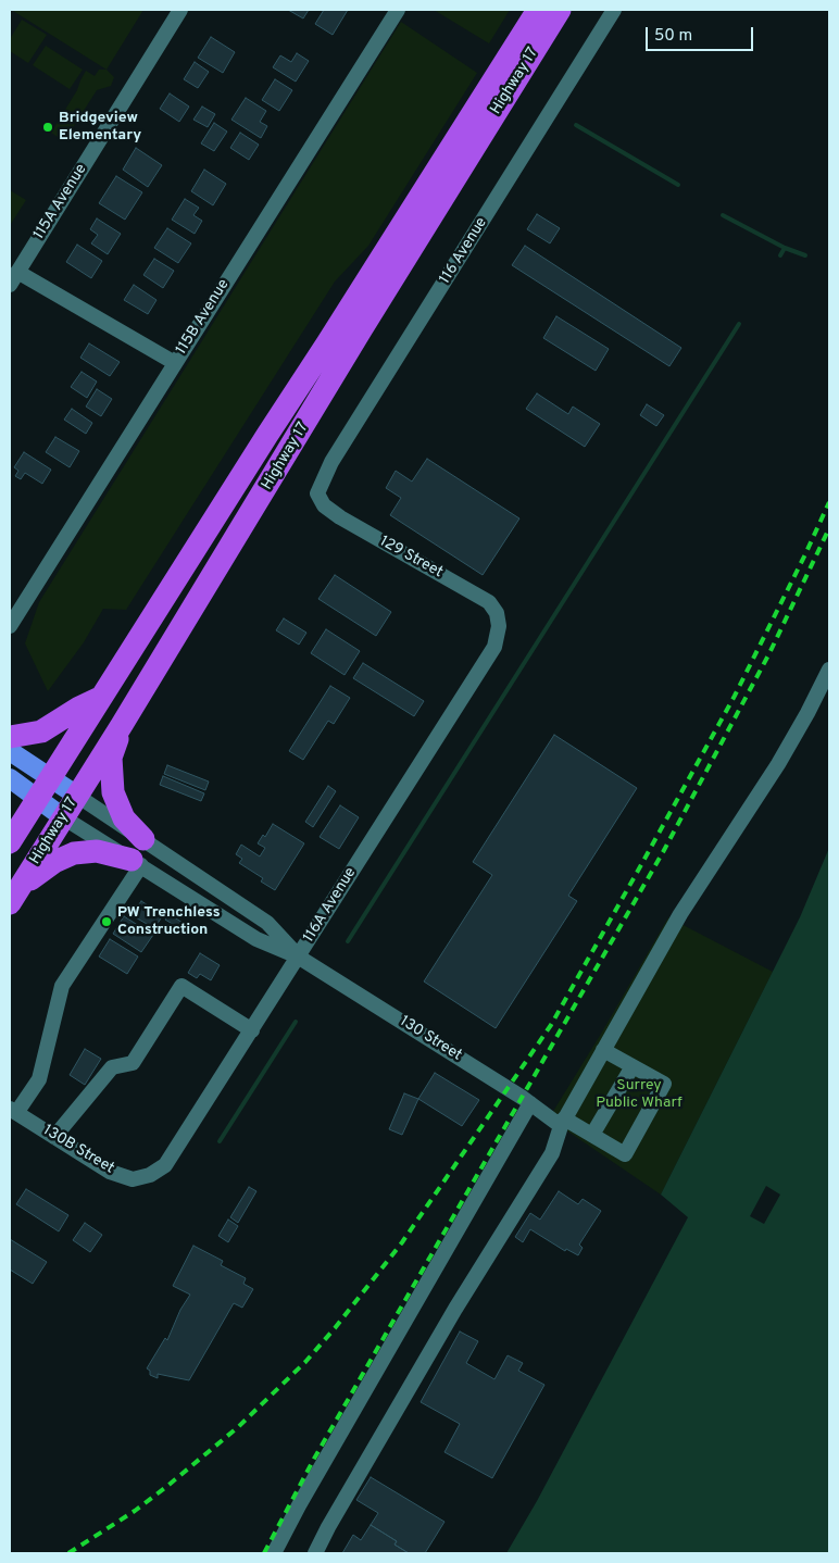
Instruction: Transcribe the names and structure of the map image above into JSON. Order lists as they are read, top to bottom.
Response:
{
  "streets": {
    "highway": ["Highway 17"],
    "street": [
      "115A Avenue",
      "116 Avenue",
      "115B Avenue",
      "129 Street",
      "116A Avenue",
      "130 Street",
      "130B Street"
    ]
  },
  "crossings": [
    ["Highway 17", "130 Street"],
    ["116 Avenue", "129 Street"],
    ["129 Street", "116A Avenue"],
    ["116A Avenue", "130 Street"],
    ["116A Avenue", "130B Street"]
  ],
  "parks": ["Surrey Public Wharf"],
  "places": ["Bridgeview Elementary", "PW Trenchless Construction"],
  "scale_bar": "50 m"
}
